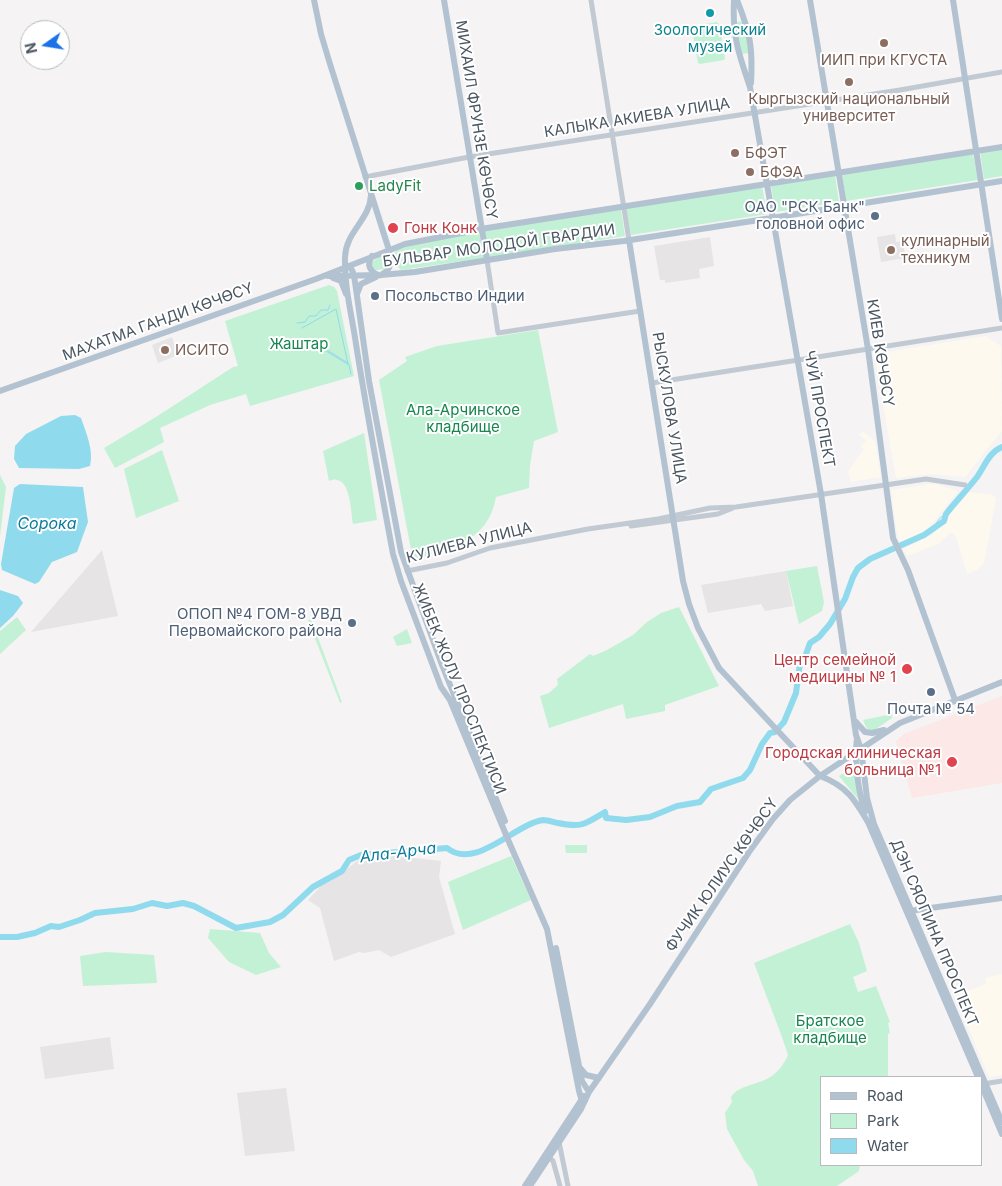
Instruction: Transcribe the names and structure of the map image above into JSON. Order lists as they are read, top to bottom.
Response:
{
  "streets": {
    "main road": [
      "МИХАИЛ ФРУНЗЕ КӨЧӨСҮ",
      "БУЛЬВАР МОЛОДОЙ ГВАРДИИ",
      "МАХАТМА ГАНДИ КӨЧӨСҮ",
      "КИЕВ КӨЧӨСҮ",
      "РЫСКУЛОВА УЛИЦА",
      "ЧУЙ ПРОСПЕКТ",
      "КУЛИЕВА УЛИЦА",
      "ЖИБЕК ЖОЛУ ПРОСПЕКТИСИ",
      "ФУЧИК ЮЛИУС КӨЧӨСҮ",
      "ДЭН СЯОПИНА ПРОСПЕКТ"
    ],
    "street": ["КАЛЫКА АКИЕВА УЛИЦА"]
  },
  "crossings": [
    ["КАЛЫКА АКИЕВА УЛИЦА", "МИХАИЛ ФРУНЗЕ КӨЧӨСҮ"],
    ["КАЛЫКА АКИЕВА УЛИЦА", "КИЕВ КӨЧӨСҮ"],
    ["КАЛЫКА АКИЕВА УЛИЦА", "РЫСКУЛОВА УЛИЦА"],
    ["КАЛЫКА АКИЕВА УЛИЦА", "ЧУЙ ПРОСПЕКТ"],
    ["МИХАИЛ ФРУНЗЕ КӨЧӨСҮ", "БУЛЬВАР МОЛОДОЙ ГВАРДИИ"],
    ["МИХАИЛ ФРУНЗЕ КӨЧӨСҮ", "РЫСКУЛОВА УЛИЦА"],
    ["БУЛЬВАР МОЛОДОЙ ГВАРДИИ", "МАХАТМА ГАНДИ КӨЧӨСҮ"],
    ["БУЛЬВАР МОЛОДОЙ ГВАРДИИ", "КИЕВ КӨЧӨСҮ"],
    ["БУЛЬВАР МОЛОДОЙ ГВАРДИИ", "РЫСКУЛОВА УЛИЦА"],
    ["БУЛЬВАР МОЛОДОЙ ГВАРДИИ", "ЧУЙ ПРОСПЕКТ"],
    ["БУЛЬВАР МОЛОДОЙ ГВАРДИИ", "ЖИБЕК ЖОЛУ ПРОСПЕКТИСИ"],
    ["КИЕВ КӨЧӨСҮ", "КУЛИЕВА УЛИЦА"],
    ["КИЕВ КӨЧӨСҮ", "ФУЧИК ЮЛИУС КӨЧӨСҮ"],
    ["РЫСКУЛОВА УЛИЦА", "КУЛИЕВА УЛИЦА"],
    ["РЫСКУЛОВА УЛИЦА", "ФУЧИК ЮЛИУС КӨЧӨСҮ"],
    ["РЫСКУЛОВА УЛИЦА", "ДЭН СЯОПИНА ПРОСПЕКТ"],
    ["ЧУЙ ПРОСПЕКТ", "КУЛИЕВА УЛИЦА"],
    ["ЧУЙ ПРОСПЕКТ", "ФУЧИК ЮЛИУС КӨЧӨСҮ"],
    ["ЧУЙ ПРОСПЕКТ", "ДЭН СЯОПИНА ПРОСПЕКТ"],
    ["КУЛИЕВА УЛИЦА", "ЖИБЕК ЖОЛУ ПРОСПЕКТИСИ"],
    ["ЖИБЕК ЖОЛУ ПРОСПЕКТИСИ", "ФУЧИК ЮЛИУС КӨЧӨСҮ"],
    ["ФУЧИК ЮЛИУС КӨЧӨСҮ", "ДЭН СЯОПИНА ПРОСПЕКТ"]
  ],
  "water": ["Сорока", "Ала-Арча"],
  "parks": ["Жаштар", "Ала-Арчинское кладбище", "Братское кладбище"],
  "places": [
    "Зоологический музей",
    "ИИП при КГУСТА",
    "Кыргызский национальный университет",
    "БФЭТ",
    "БФЭА",
    "LadyFit",
    "ОАО \"РСК Банк\" головной офис",
    "Гонк Конк",
    "кулинарный техникум",
    "Посольство Индии",
    "ИСИТО",
    "ОПОП №4 ГОМ-8 УВД Первомайского района",
    "Центр семейной медицины № 1",
    "Почта № 54",
    "Городская клиническая больница №1"
  ],
  "legend": ["Road", "Park", "Water"],
  "north": "left"
}
